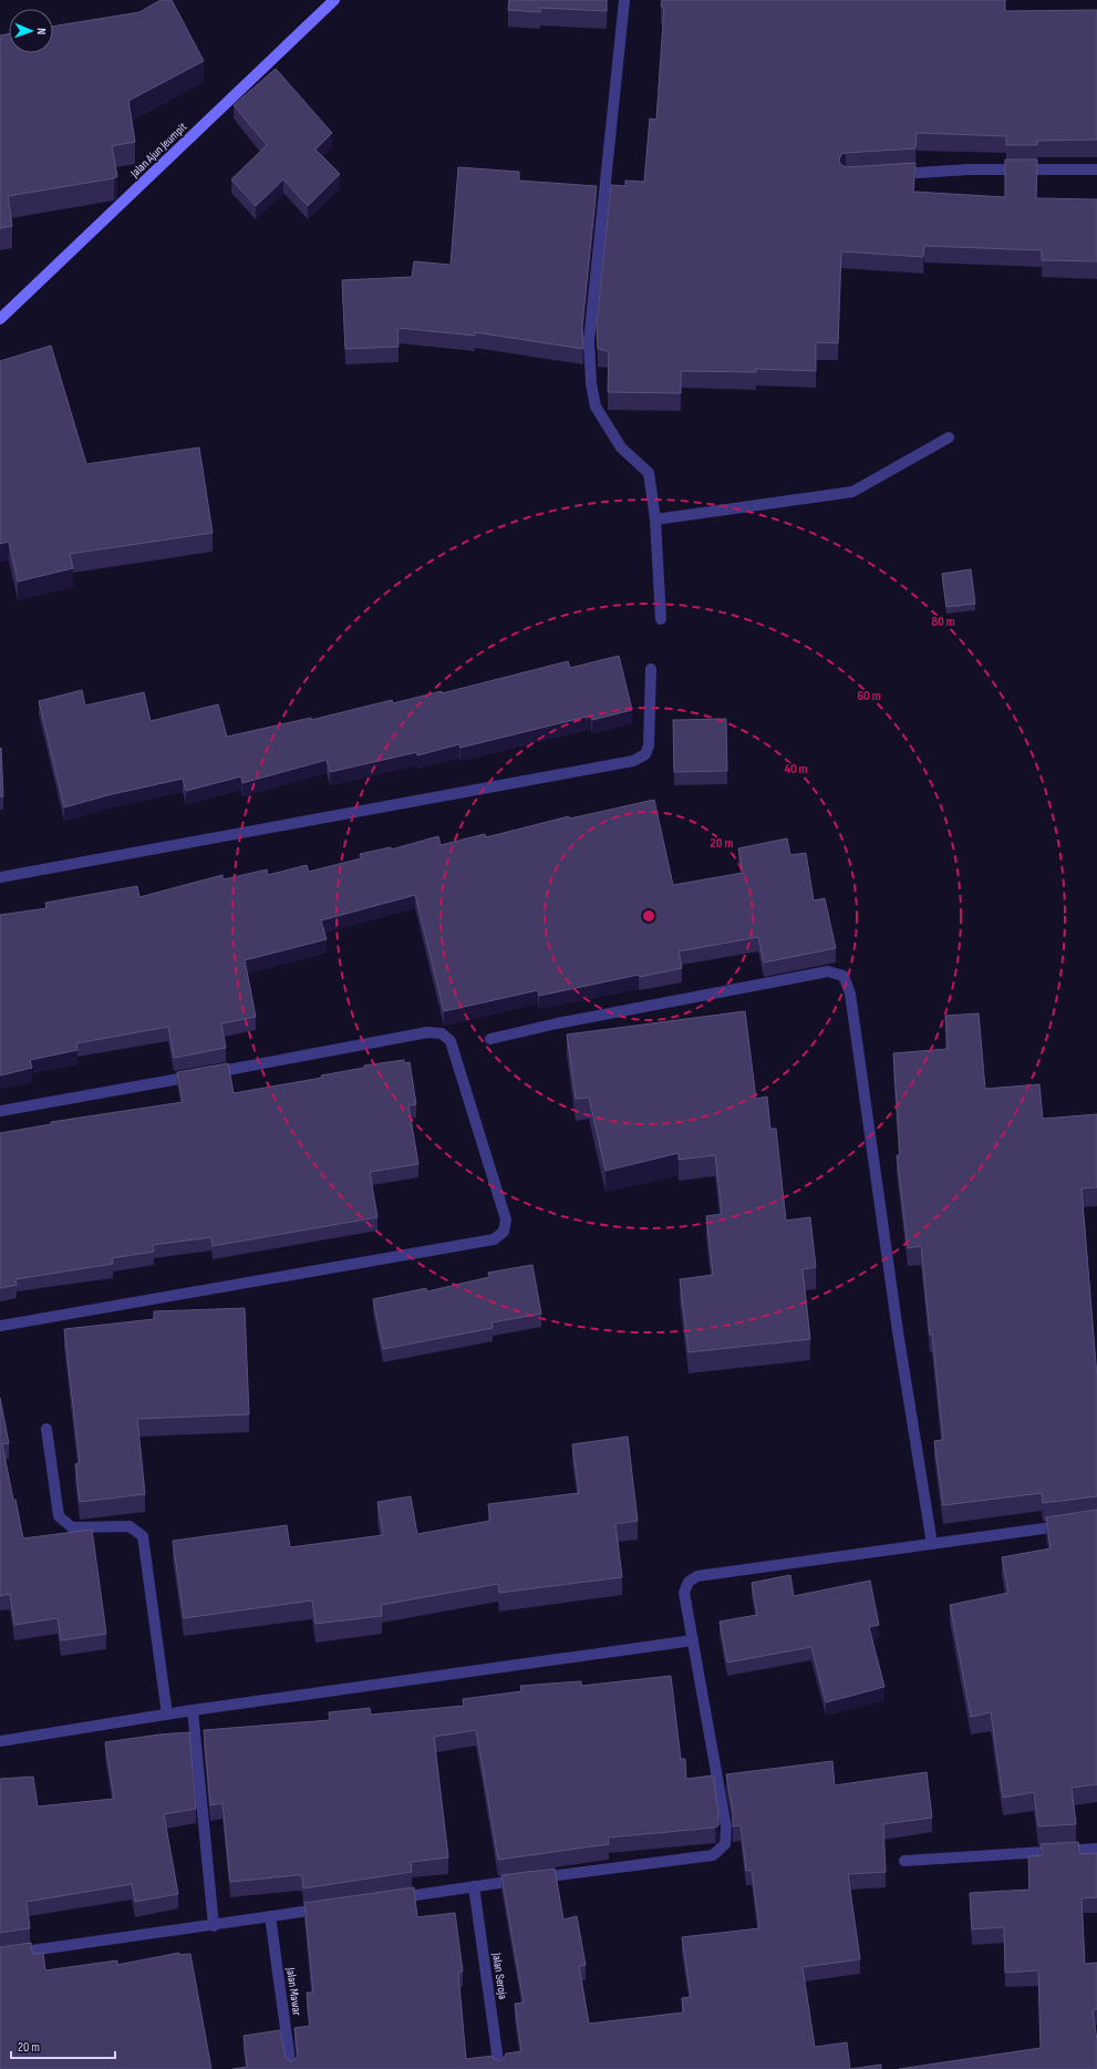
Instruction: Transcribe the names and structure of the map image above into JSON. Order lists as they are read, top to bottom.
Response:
{
  "streets": {
    "street": ["Jalan Ajun Jeumpit", "Jalan Seroja", "Jalan Mawar"]
  },
  "scale_bar": "20 m",
  "north": "right",
  "rings": [
    "80 m",
    "60 m",
    "40 m",
    "20 m"
  ]
}
